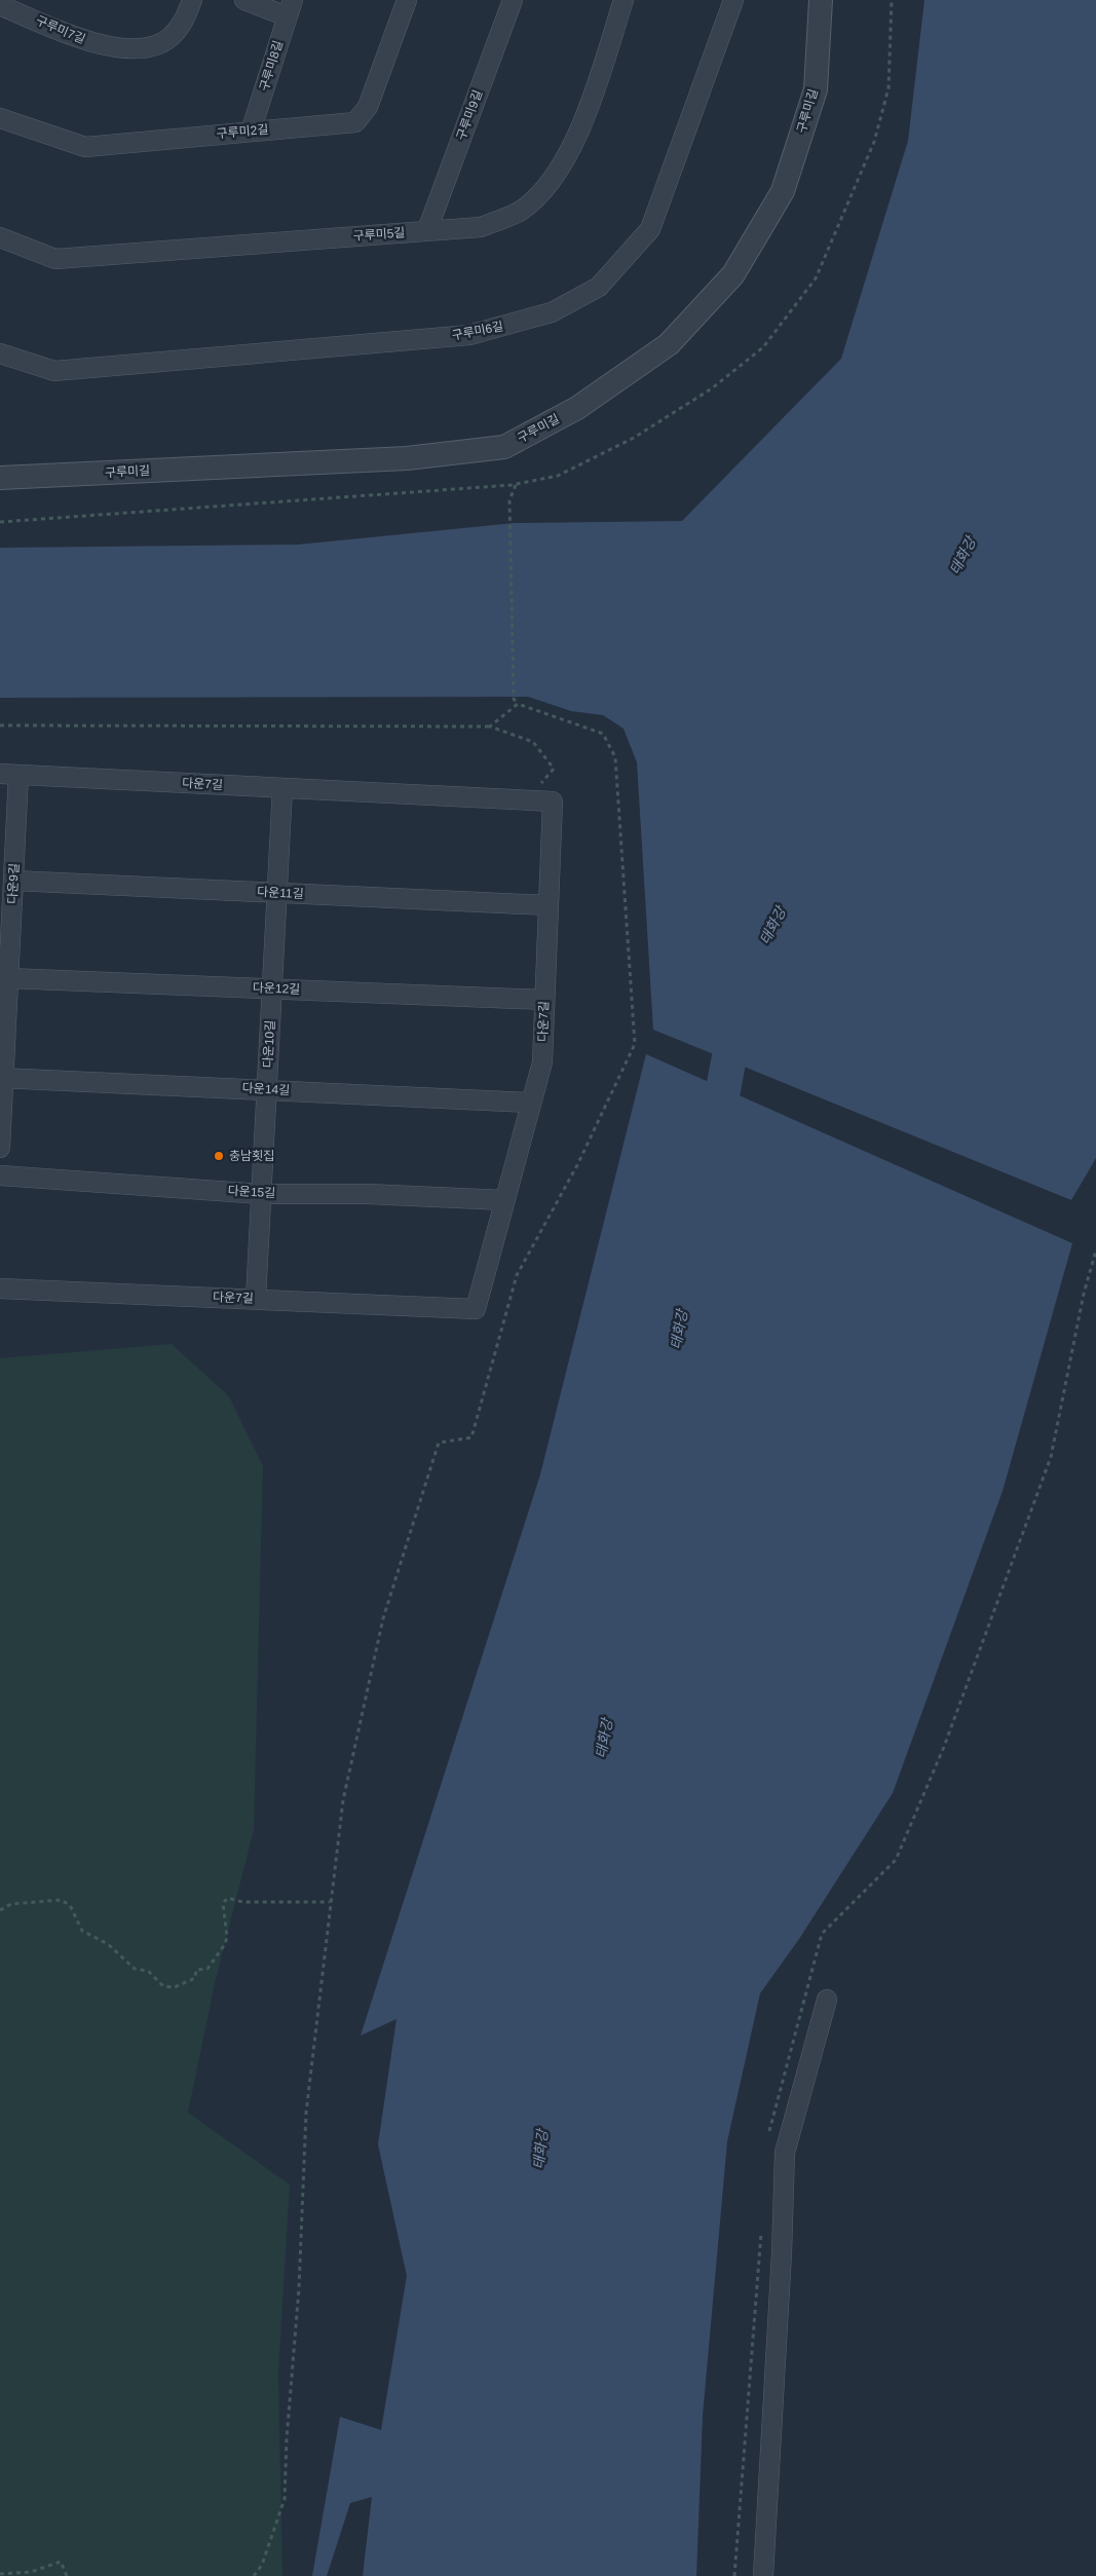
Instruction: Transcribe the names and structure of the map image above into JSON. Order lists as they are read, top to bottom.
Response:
{
  "streets": {
    "street": [
      "구루미7길",
      "구루미8길",
      "구루미길",
      "구루미9길",
      "구루미2길",
      "구루미5길",
      "구루미6길",
      "다운7길",
      "다운9길",
      "다운11길",
      "다운12길",
      "다운10길",
      "다운14길",
      "다운15길"
    ]
  },
  "crossings": [
    ["구루미8길", "구루미2길"],
    ["구루미9길", "구루미5길"],
    ["다운7길", "다운9길"],
    ["다운7길", "다운11길"],
    ["다운7길", "다운12길"],
    ["다운7길", "다운10길"],
    ["다운7길", "다운14길"],
    ["다운7길", "다운15길"],
    ["다운9길", "다운11길"],
    ["다운9길", "다운12길"],
    ["다운9길", "다운14길"],
    ["다운11길", "다운10길"],
    ["다운12길", "다운10길"],
    ["다운10길", "다운14길"],
    ["다운10길", "다운15길"]
  ],
  "water": ["태화강"],
  "places": ["충남횟집"]
}
